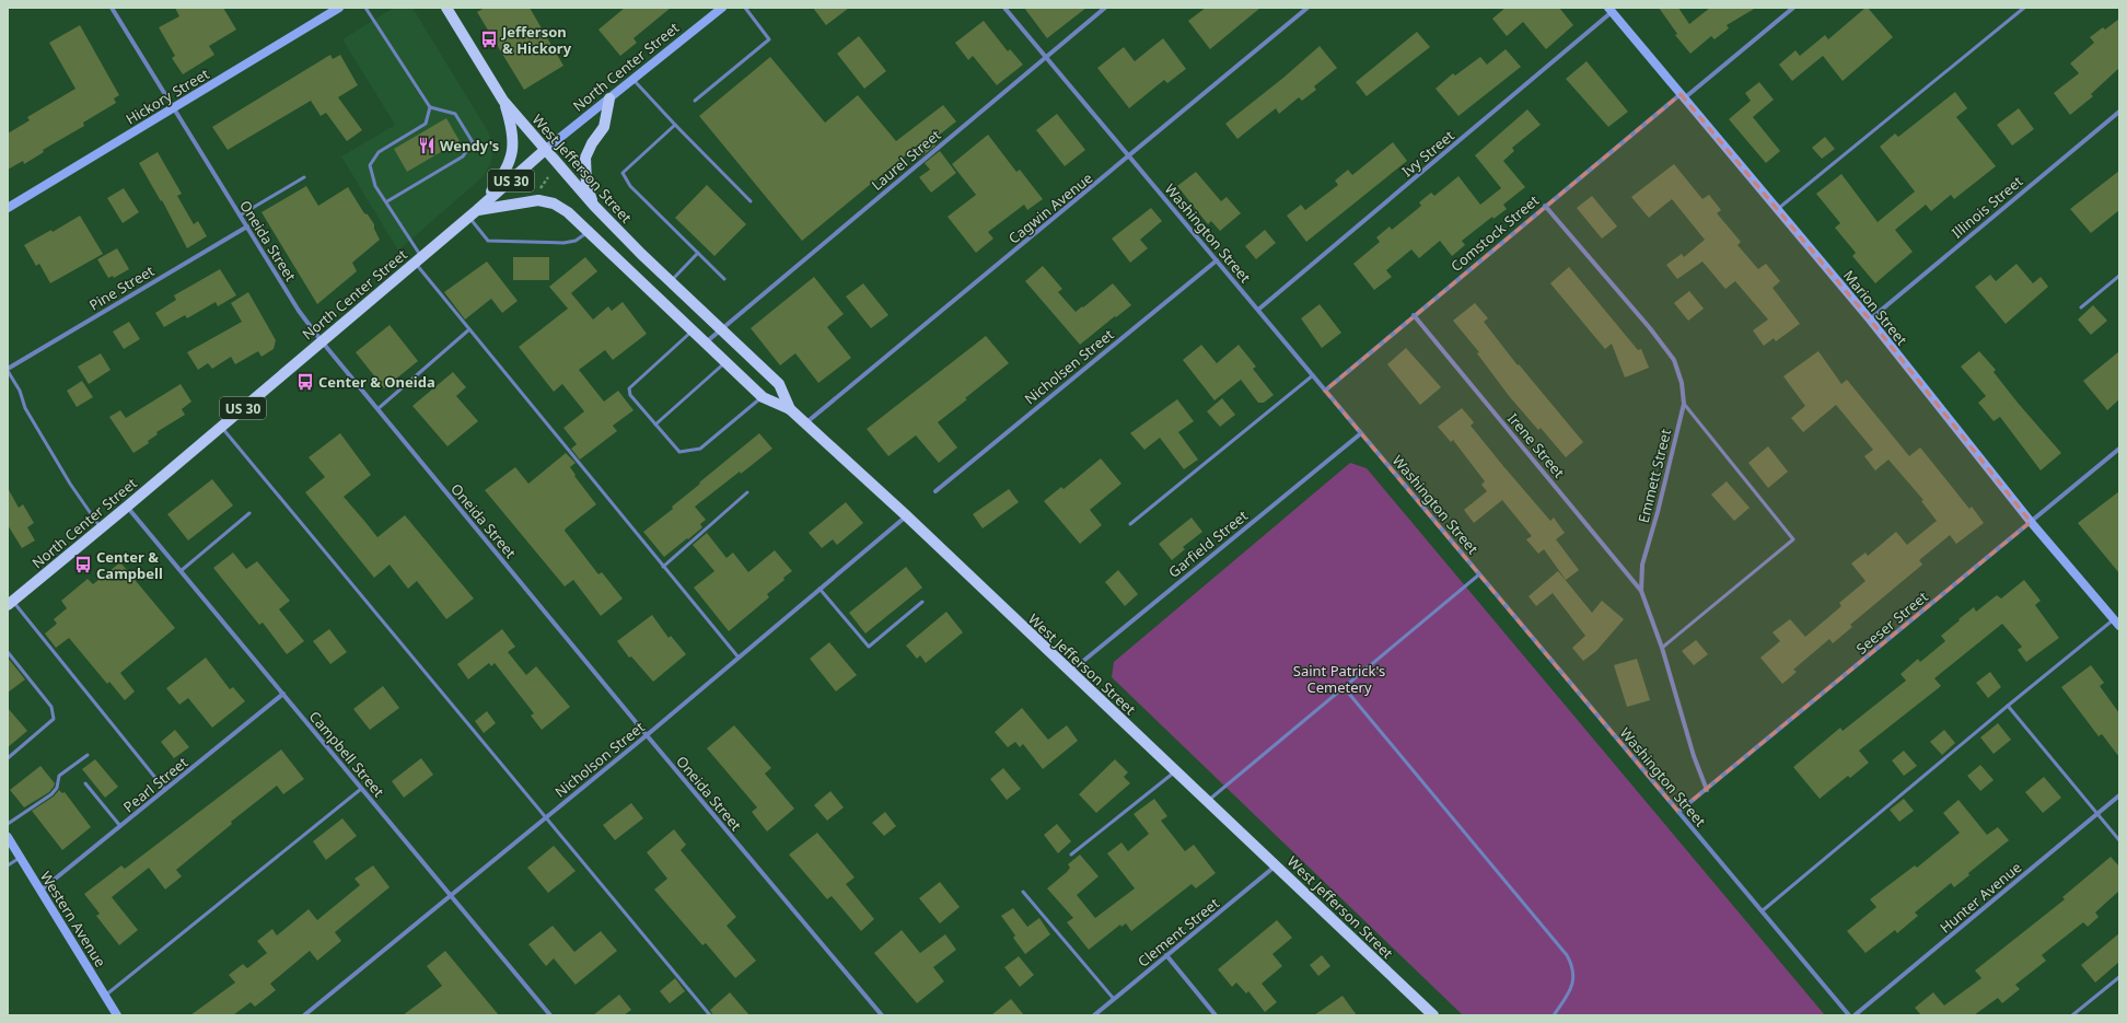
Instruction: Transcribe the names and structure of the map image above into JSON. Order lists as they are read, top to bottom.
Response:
{
  "streets": {
    "main road": ["North Center Street", "West Jefferson Street", "US 30"],
    "street": [
      "Hickory Street",
      "Ivy Street",
      "Laurel Street",
      "Illinois Street",
      "Cagwin Avenue",
      "Washington Street",
      "Comstock Street",
      "Oneida Street",
      "Pine Street",
      "Marion Street",
      "Nicholsen Street",
      "Irene Street",
      "Emmett Street",
      "Garfield Street",
      "Seeser Street",
      "Campbell Street",
      "Nicholson Street",
      "Pearl Street",
      "Hunter Avenue",
      "Western Avenue",
      "Clement Street"
    ]
  },
  "crossings": [
    ["North Center Street", "West Jefferson Street"],
    ["North Center Street", "Oneida Street"],
    ["North Center Street", "Campbell Street"],
    ["Hickory Street", "Oneida Street"],
    ["Ivy Street", "Washington Street"],
    ["Ivy Street", "Marion Street"],
    ["Laurel Street", "West Jefferson Street"],
    ["Laurel Street", "Washington Street"],
    ["West Jefferson Street", "Cagwin Avenue"],
    ["West Jefferson Street", "Garfield Street"],
    ["West Jefferson Street", "Nicholson Street"],
    ["West Jefferson Street", "Clement Street"],
    ["Illinois Street", "Marion Street"],
    ["Cagwin Avenue", "Washington Street"],
    ["Washington Street", "Comstock Street"],
    ["Washington Street", "Nicholsen Street"],
    ["Washington Street", "Garfield Street"],
    ["Washington Street", "Seeser Street"],
    ["Comstock Street", "Marion Street"],
    ["Comstock Street", "Irene Street"],
    ["Comstock Street", "Emmett Street"],
    ["Oneida Street", "Pine Street"],
    ["Oneida Street", "Nicholson Street"],
    ["Marion Street", "Seeser Street"],
    ["Irene Street", "Emmett Street"],
    ["Emmett Street", "Seeser Street"],
    ["Campbell Street", "Nicholson Street"],
    ["Campbell Street", "Pearl Street"],
    ["Pearl Street", "Western Avenue"]
  ],
  "parks": ["Saint Patrick's Cemetery"],
  "places": {
    "bus stop": ["Jefferson & Hickory", "Center & Oneida", "Center & Campbell"],
    "restaurant": ["Wendy's"]
  }
}
